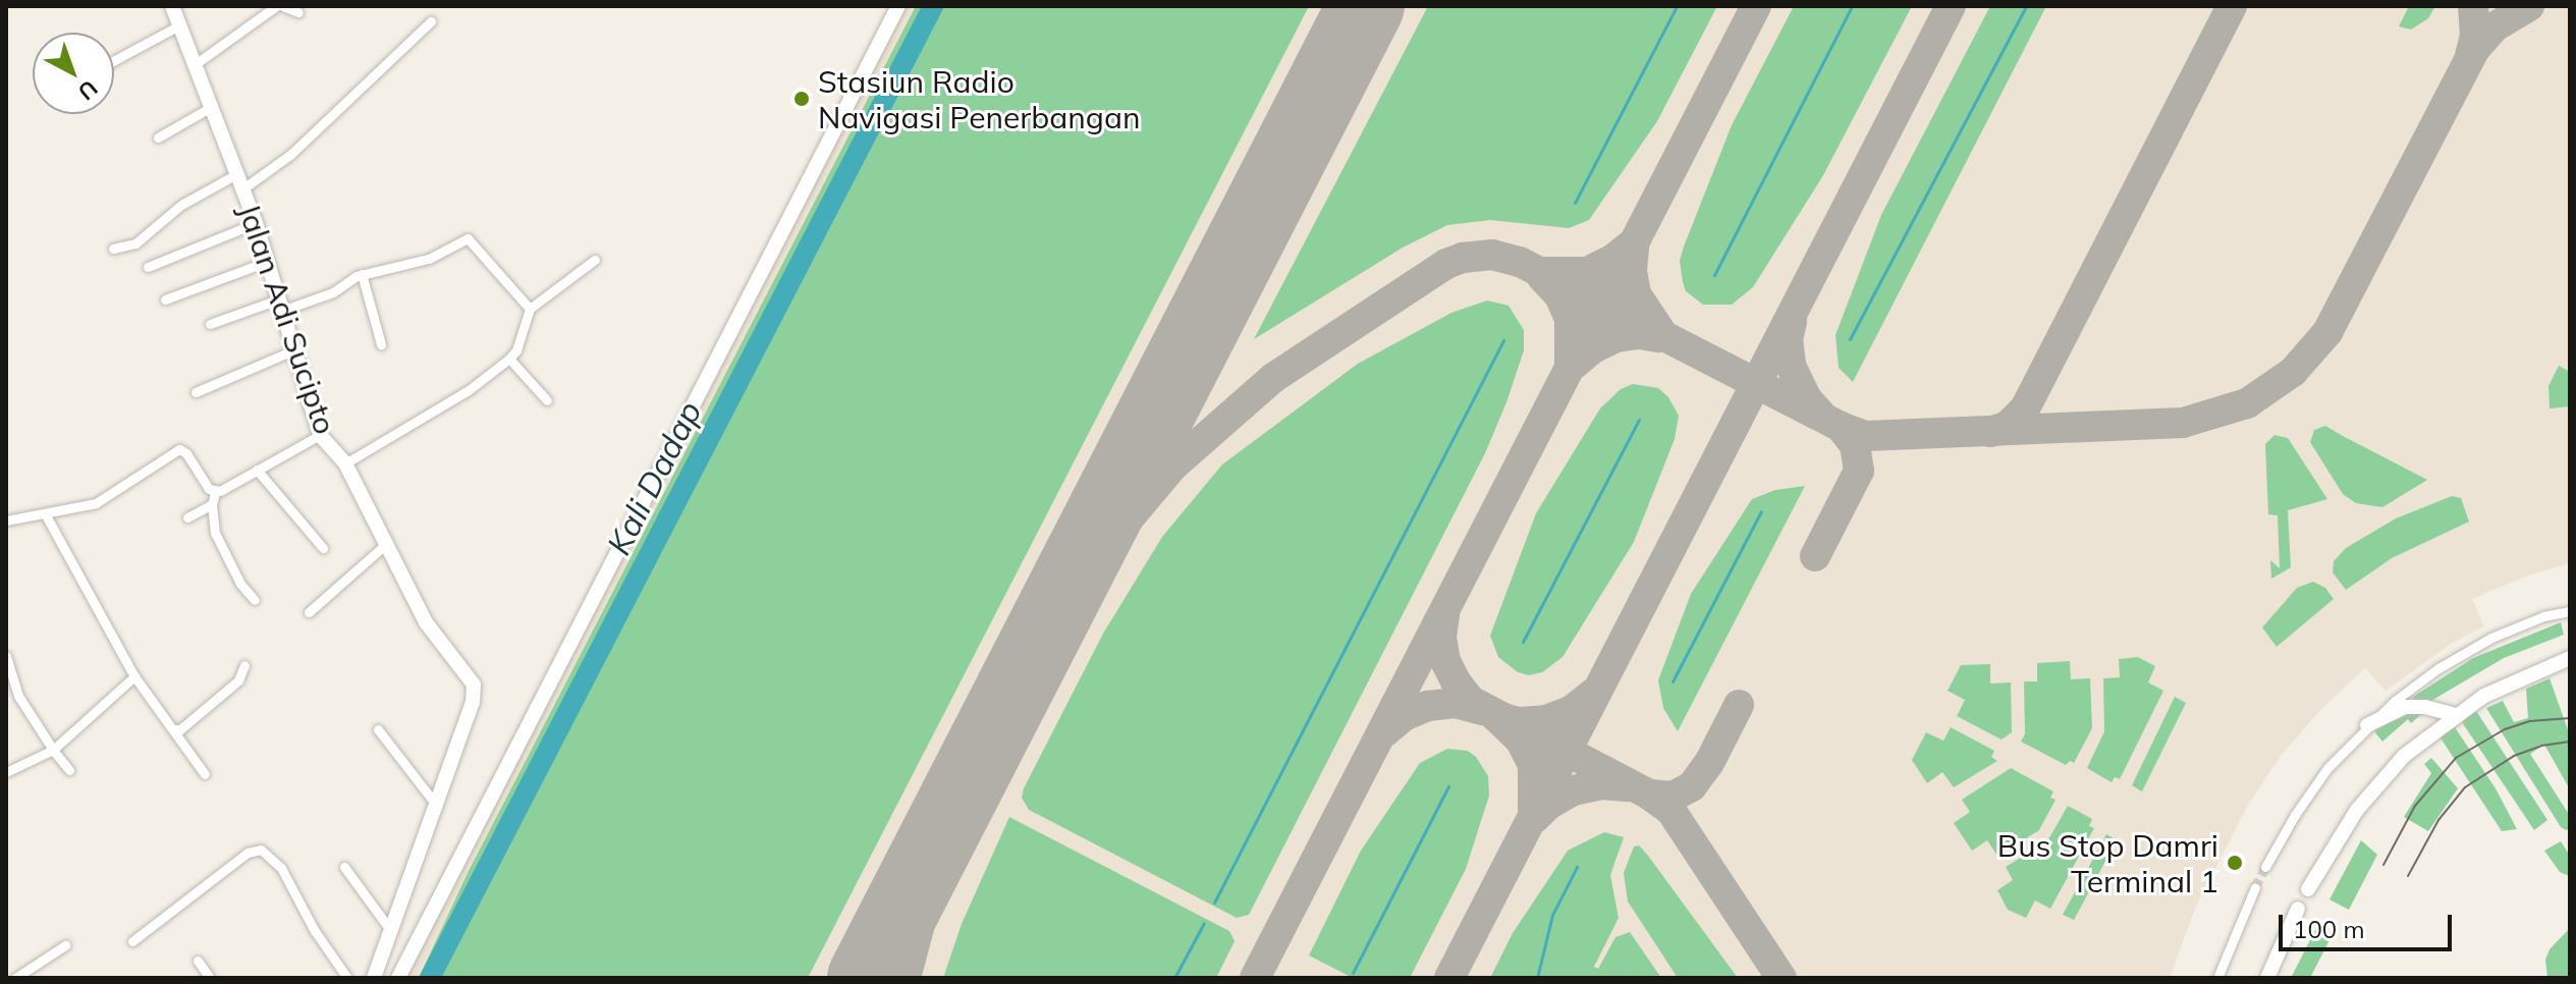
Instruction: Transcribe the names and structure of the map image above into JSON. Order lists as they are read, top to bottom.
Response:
{
  "streets": {
    "street": ["Jalan Adi Sucipto"]
  },
  "water": ["Kali Dadap"],
  "places": ["Stasiun Radio Navigasi Penerbangan", "Bus Stop Damri Terminal 1"],
  "scale_bar": "100 m",
  "north": "bottom right"
}
